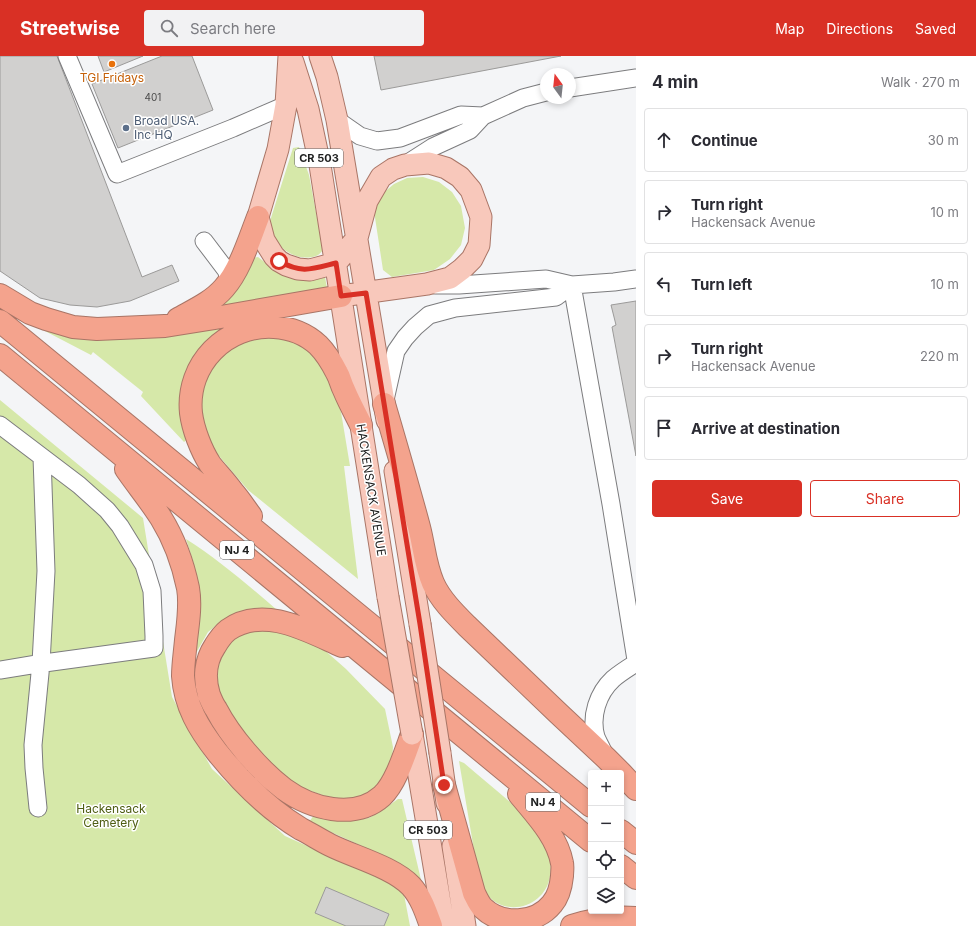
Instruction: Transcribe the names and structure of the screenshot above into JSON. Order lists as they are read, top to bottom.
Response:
{
  "streets": {
    "highway": ["NJ 4"],
    "main road": ["CR 503", "HACKENSACK AVENUE"]
  },
  "parks": ["Hackensack Cemetery"],
  "places": ["TGI Fridays", "Broad USA. Inc HQ"],
  "house_numbers": ["401"],
  "north": "top",
  "page": {
    "header": "Streetwise",
    "search": "Search here",
    "nav": ["Map", "Directions", "Saved"],
    "heading": ["4 min", "Walk · 270 m"],
    "list": [
      ["Continue", "30 m"],
      ["Turn right", "Hackensack Avenue", "10 m"],
      ["Turn left", "10 m"],
      ["Turn right", "Hackensack Avenue", "220 m"],
      "Arrive at destination"
    ],
    "buttons": ["Save", "Share"],
    "map_buttons": ["+", "−"]
  }
}
